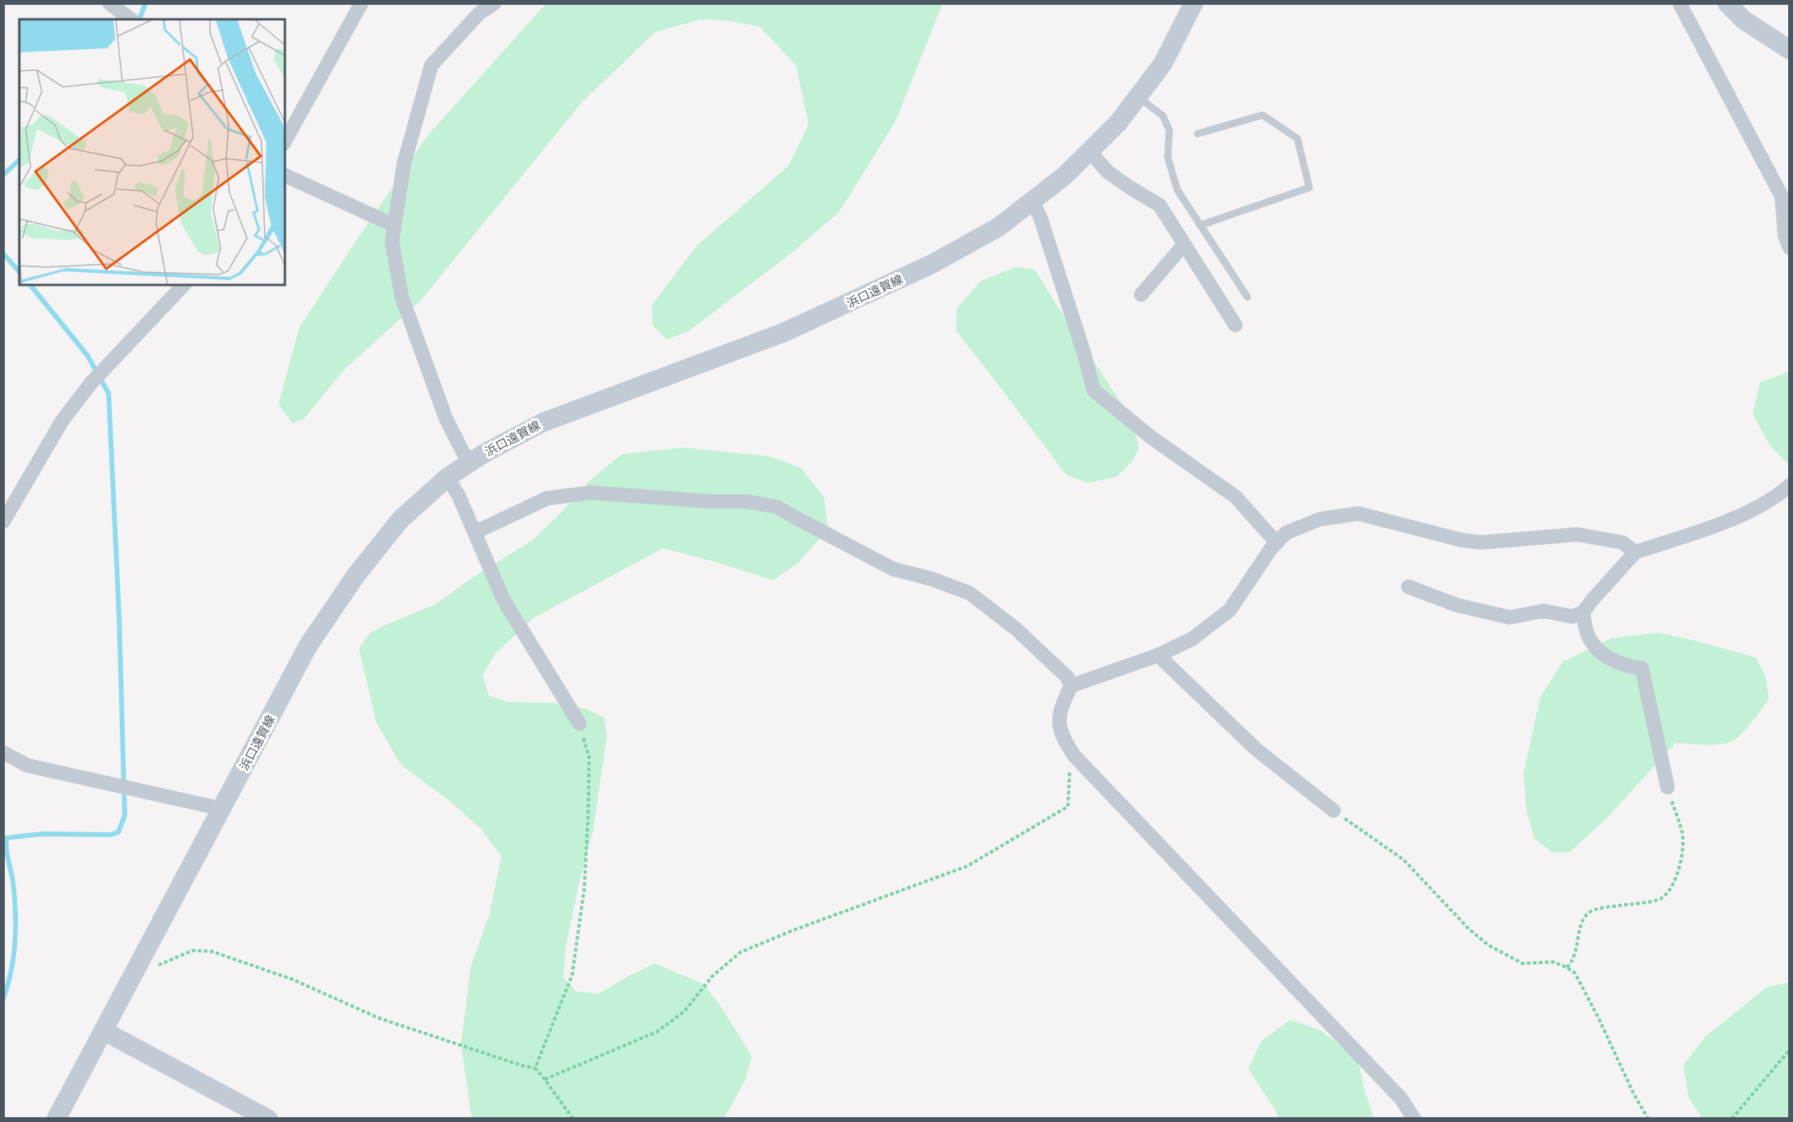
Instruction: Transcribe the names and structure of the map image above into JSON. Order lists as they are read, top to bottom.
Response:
{
  "streets": {
    "main road": ["浜口遠賀線"]
  }
}
